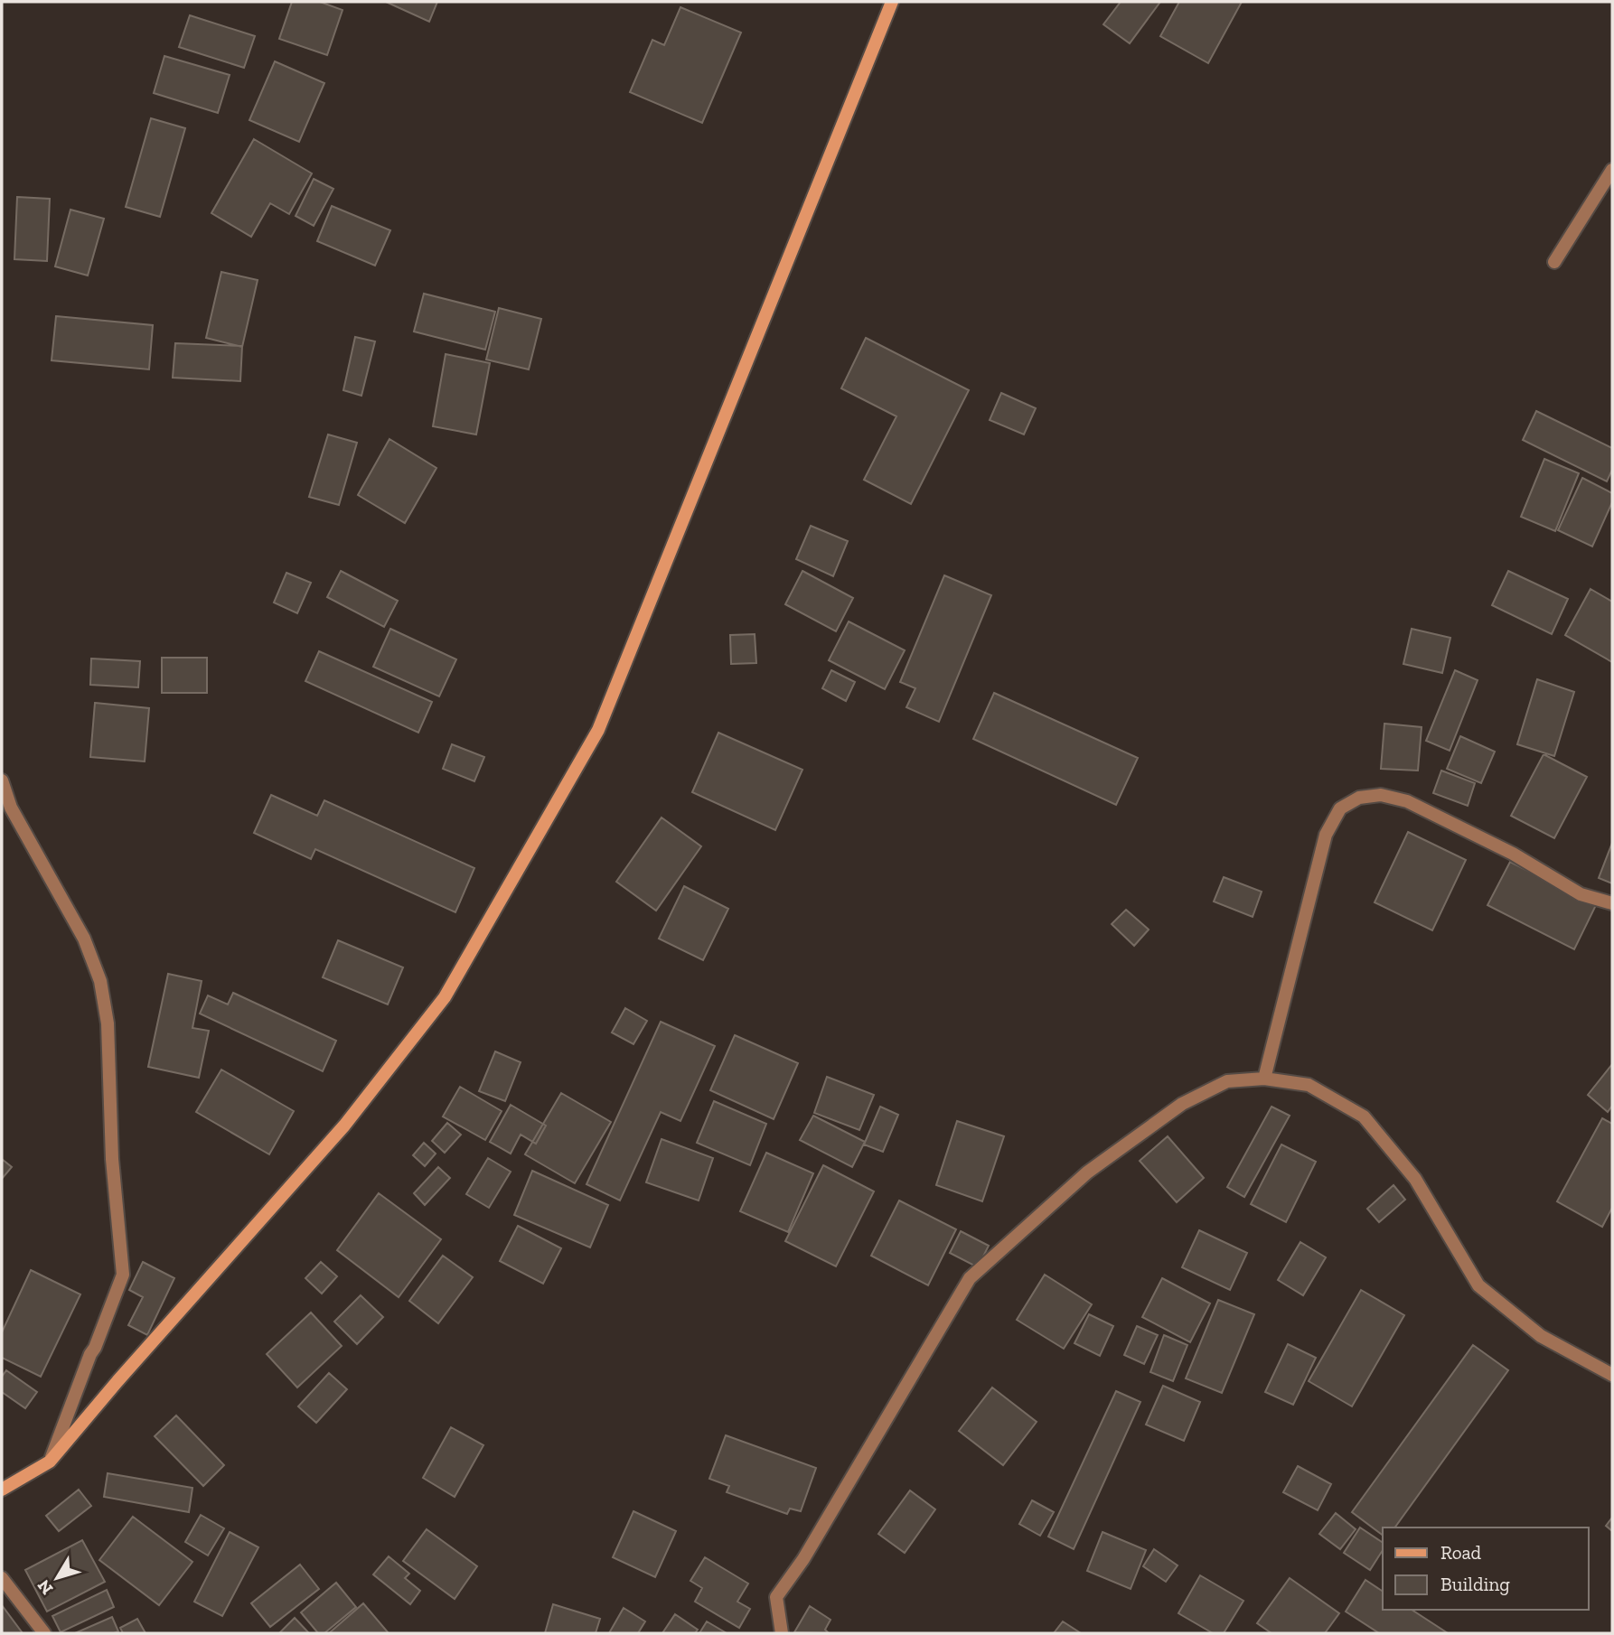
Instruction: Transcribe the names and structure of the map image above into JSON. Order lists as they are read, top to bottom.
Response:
{
  "legend": ["Road", "Building"],
  "north": "bottom left"
}
